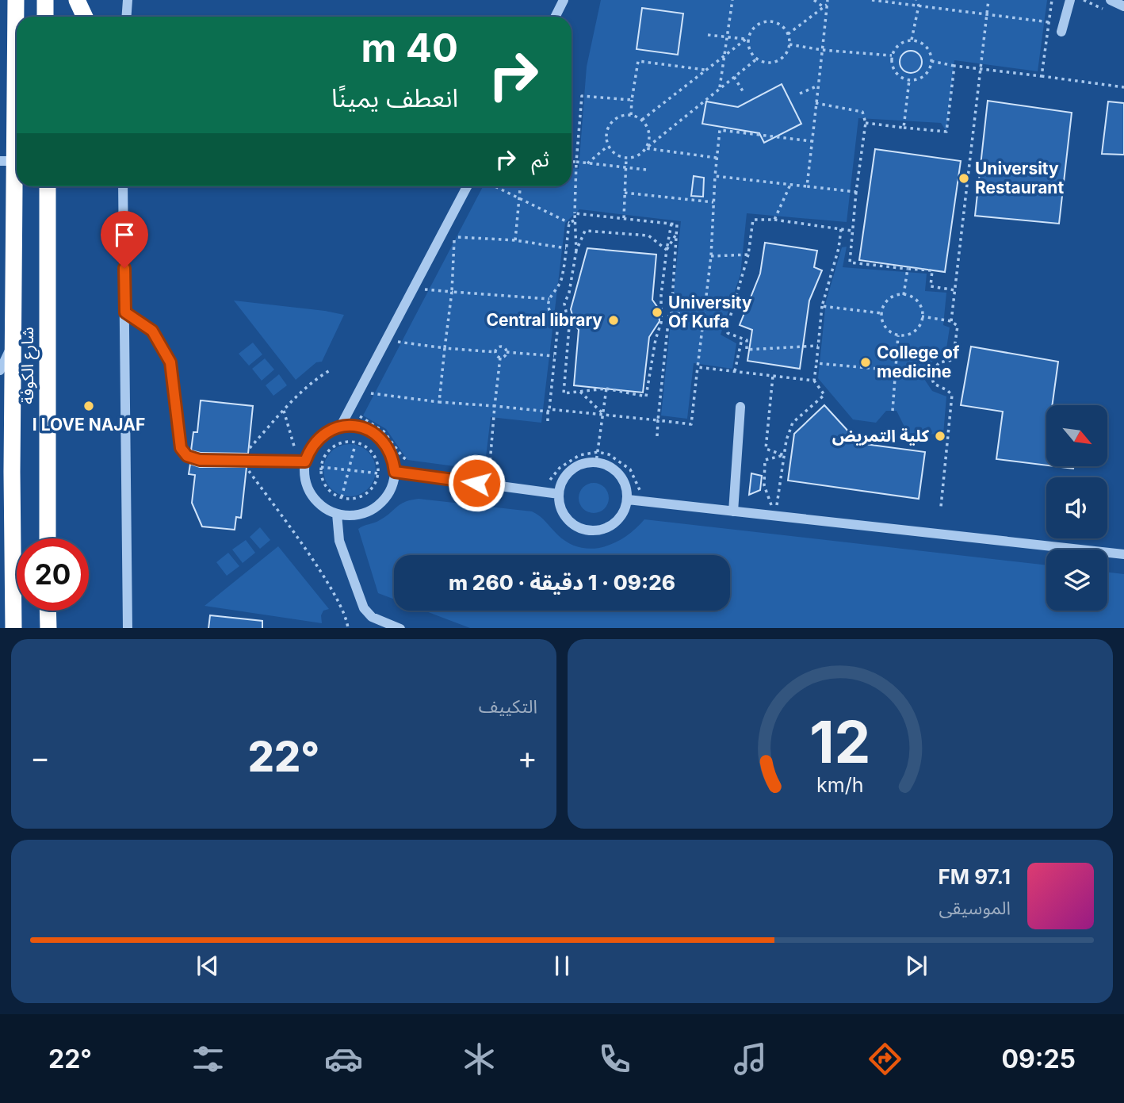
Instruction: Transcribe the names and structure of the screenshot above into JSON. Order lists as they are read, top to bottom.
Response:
{
  "streets": {
    "highway": ["شارع الكوفة"]
  },
  "places": [
    "University Restaurant",
    "University Of Kufa",
    "Central library",
    "College of medicine",
    "I LOVE NAJAF",
    "كلية التمريض"
  ],
  "north": "bottom right",
  "page": {
    "turn": ["40 m", "انعطف يمينًا"],
    "then": "ثم",
    "limit": "20",
    "trip": "09:26 · 1 دقيقة · 260 m",
    "tile": "التكييف",
    "heat": ["−", "22°", "+"],
    "song": ["97.1 FM", "الموسيقى"],
    "tabs": ["09:25", "22°"],
    "gauge": ["12", "km/h"]
  }
}
